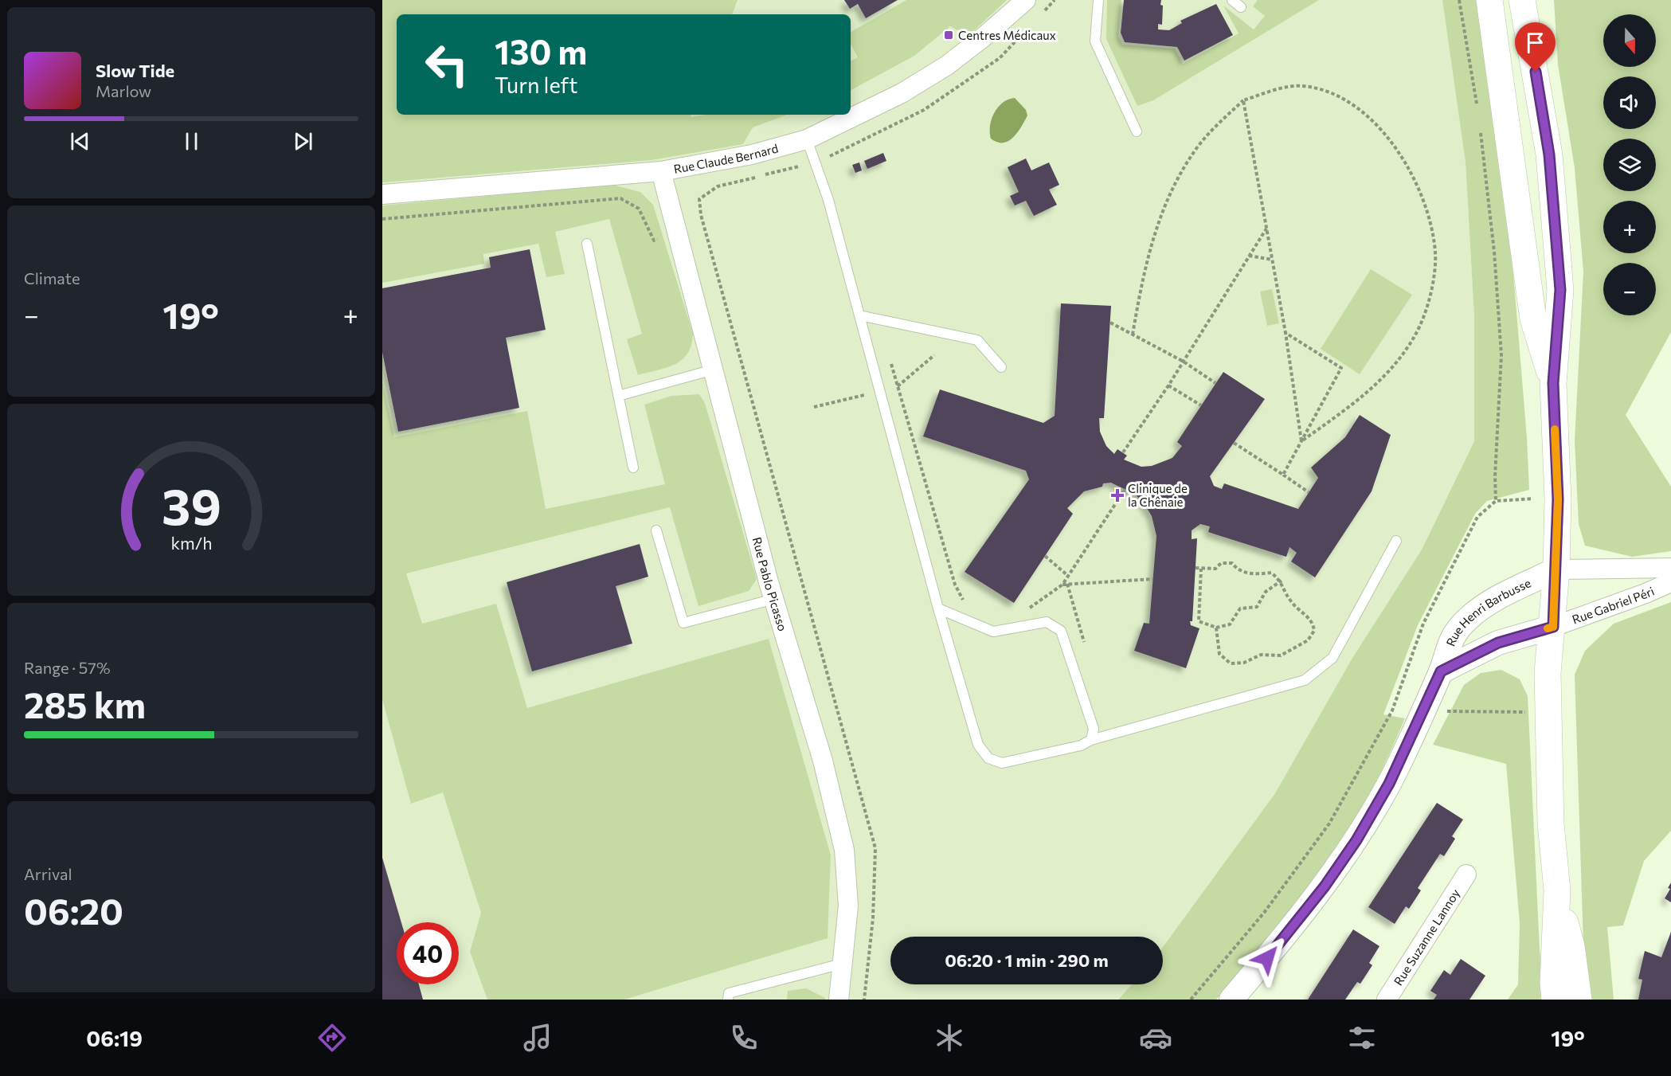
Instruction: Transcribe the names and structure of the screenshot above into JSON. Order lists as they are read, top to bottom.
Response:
{
  "streets": {
    "street": [
      "Rue Claude Bernard",
      "Rue Pablo Picasso",
      "Rue Gabriel Péri",
      "Rue Henri Barbusse",
      "Rue Suzanne Lannoy"
    ]
  },
  "crossings": [
    ["Rue Claude Bernard", "Rue Pablo Picasso"],
    ["Rue Gabriel Péri", "Rue Henri Barbusse"]
  ],
  "places": {
    "transit": ["Centres Médicaux"],
    "health": ["Clinique de la Chênaie"]
  },
  "north": "bottom",
  "page": {
    "map_buttons": ["+", "−"],
    "turn": ["130 m", "Turn left"],
    "song": ["Slow Tide", "Marlow"],
    "tile": [
      "Climate",
      ["Range · 57%", "285 km"],
      ["Arrival", "06:20"]
    ],
    "heat": ["−", "19°", "+"],
    "limit": "40",
    "trip": "06:20 · 1 min · 290 m",
    "tabs": ["06:19", "19°"],
    "gauge": ["39", "km/h"]
  }
}
